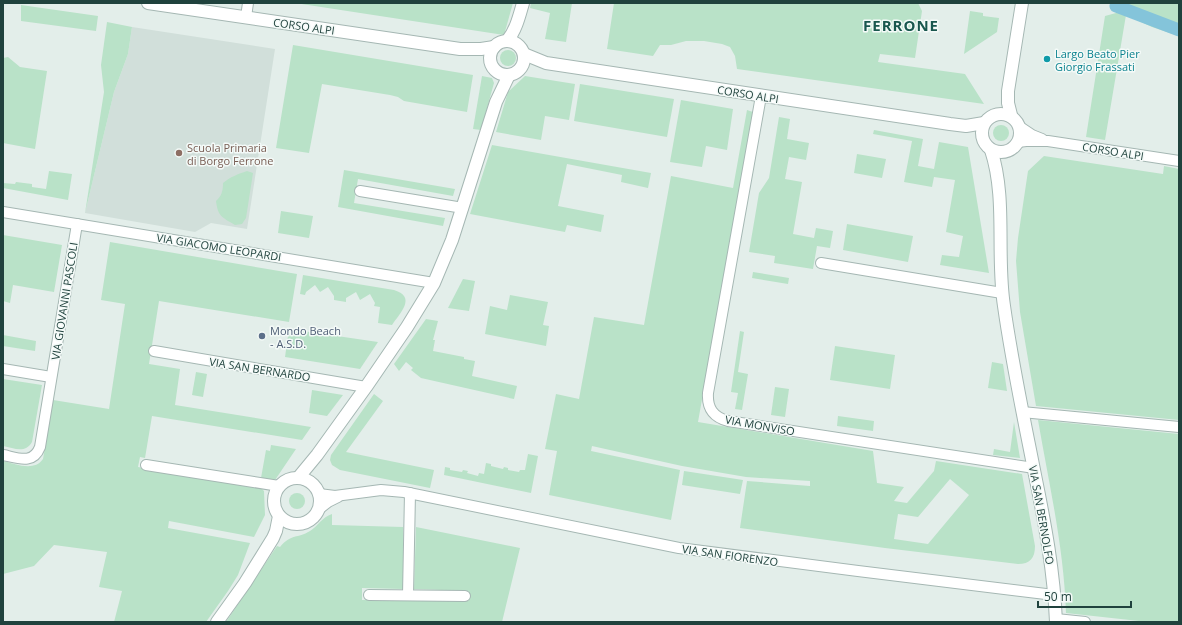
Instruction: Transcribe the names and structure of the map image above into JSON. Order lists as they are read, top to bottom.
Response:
{
  "streets": {
    "street": [
      "CORSO ALPI",
      "VIA GIACOMO LEOPARDI",
      "VIA GIOVANNI PASCOLI",
      "VIA SAN BERNARDO",
      "VIA MONVISO",
      "VIA SAN BERNOLFO",
      "VIA SAN FIORENZO"
    ]
  },
  "crossings": [
    ["CORSO ALPI", "VIA MONVISO"],
    ["CORSO ALPI", "VIA SAN BERNOLFO"],
    ["VIA GIACOMO LEOPARDI", "VIA GIOVANNI PASCOLI"],
    ["VIA MONVISO", "VIA SAN BERNOLFO"],
    ["VIA SAN BERNOLFO", "VIA SAN FIORENZO"]
  ],
  "districts": ["FERRONE"],
  "places": ["Largo Beato Pier Giorgio Frassati", "Scuola Primaria di Borgo Ferrone", "Mondo Beach - A.S.D."],
  "scale_bar": "50 m"
}
